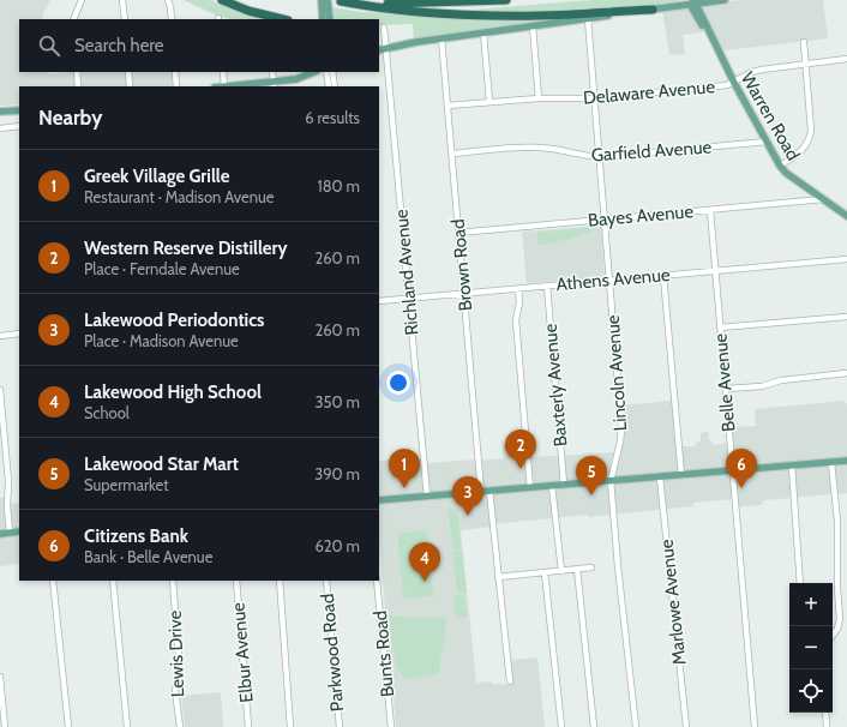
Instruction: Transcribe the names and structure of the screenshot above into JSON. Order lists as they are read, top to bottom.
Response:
{
  "streets": {
    "main road": ["Warren Road"],
    "street": [
      "Delaware Avenue",
      "Garfield Avenue",
      "Bayes Avenue",
      "Brown Road",
      "Richland Avenue",
      "Athens Avenue",
      "Lincoln Avenue",
      "Belle Avenue",
      "Baxterly Avenue",
      "Marlowe Avenue",
      "Elbur Avenue",
      "Parkwood Road",
      "Lewis Drive",
      "Bunts Road"
    ]
  },
  "crossings": [
    ["Delaware Avenue", "Warren Road"],
    ["Delaware Avenue", "Brown Road"],
    ["Delaware Avenue", "Lincoln Avenue"],
    ["Warren Road", "Garfield Avenue"],
    ["Warren Road", "Bayes Avenue"],
    ["Garfield Avenue", "Brown Road"],
    ["Garfield Avenue", "Lincoln Avenue"],
    ["Bayes Avenue", "Brown Road"],
    ["Bayes Avenue", "Lincoln Avenue"],
    ["Bayes Avenue", "Belle Avenue"],
    ["Brown Road", "Athens Avenue"],
    ["Richland Avenue", "Athens Avenue"],
    ["Athens Avenue", "Lincoln Avenue"],
    ["Athens Avenue", "Belle Avenue"],
    ["Athens Avenue", "Baxterly Avenue"]
  ],
  "page": {
    "search": "Search here",
    "heading": ["Nearby", "6 results"],
    "list": [
      {
        "mark": "1",
        "name": "Greek Village Grille",
        "note": "Restaurant · Madison Avenue",
        "value": "180 m"
      },
      {
        "mark": "2",
        "name": "Western Reserve Distillery",
        "note": "Place · Ferndale Avenue",
        "value": "260 m"
      },
      {
        "mark": "3",
        "name": "Lakewood Periodontics",
        "note": "Place · Madison Avenue",
        "value": "260 m"
      },
      {
        "mark": "4",
        "name": "Lakewood High School",
        "note": "School",
        "value": "350 m"
      },
      {
        "mark": "5",
        "name": "Lakewood Star Mart",
        "note": "Supermarket",
        "value": "390 m"
      },
      {
        "mark": "6",
        "name": "Citizens Bank",
        "note": "Bank · Belle Avenue",
        "value": "620 m"
      }
    ],
    "pins": [
      "2",
      "1",
      "6",
      "5",
      "3",
      "4"
    ],
    "map_buttons": ["+", "−"]
  }
}
